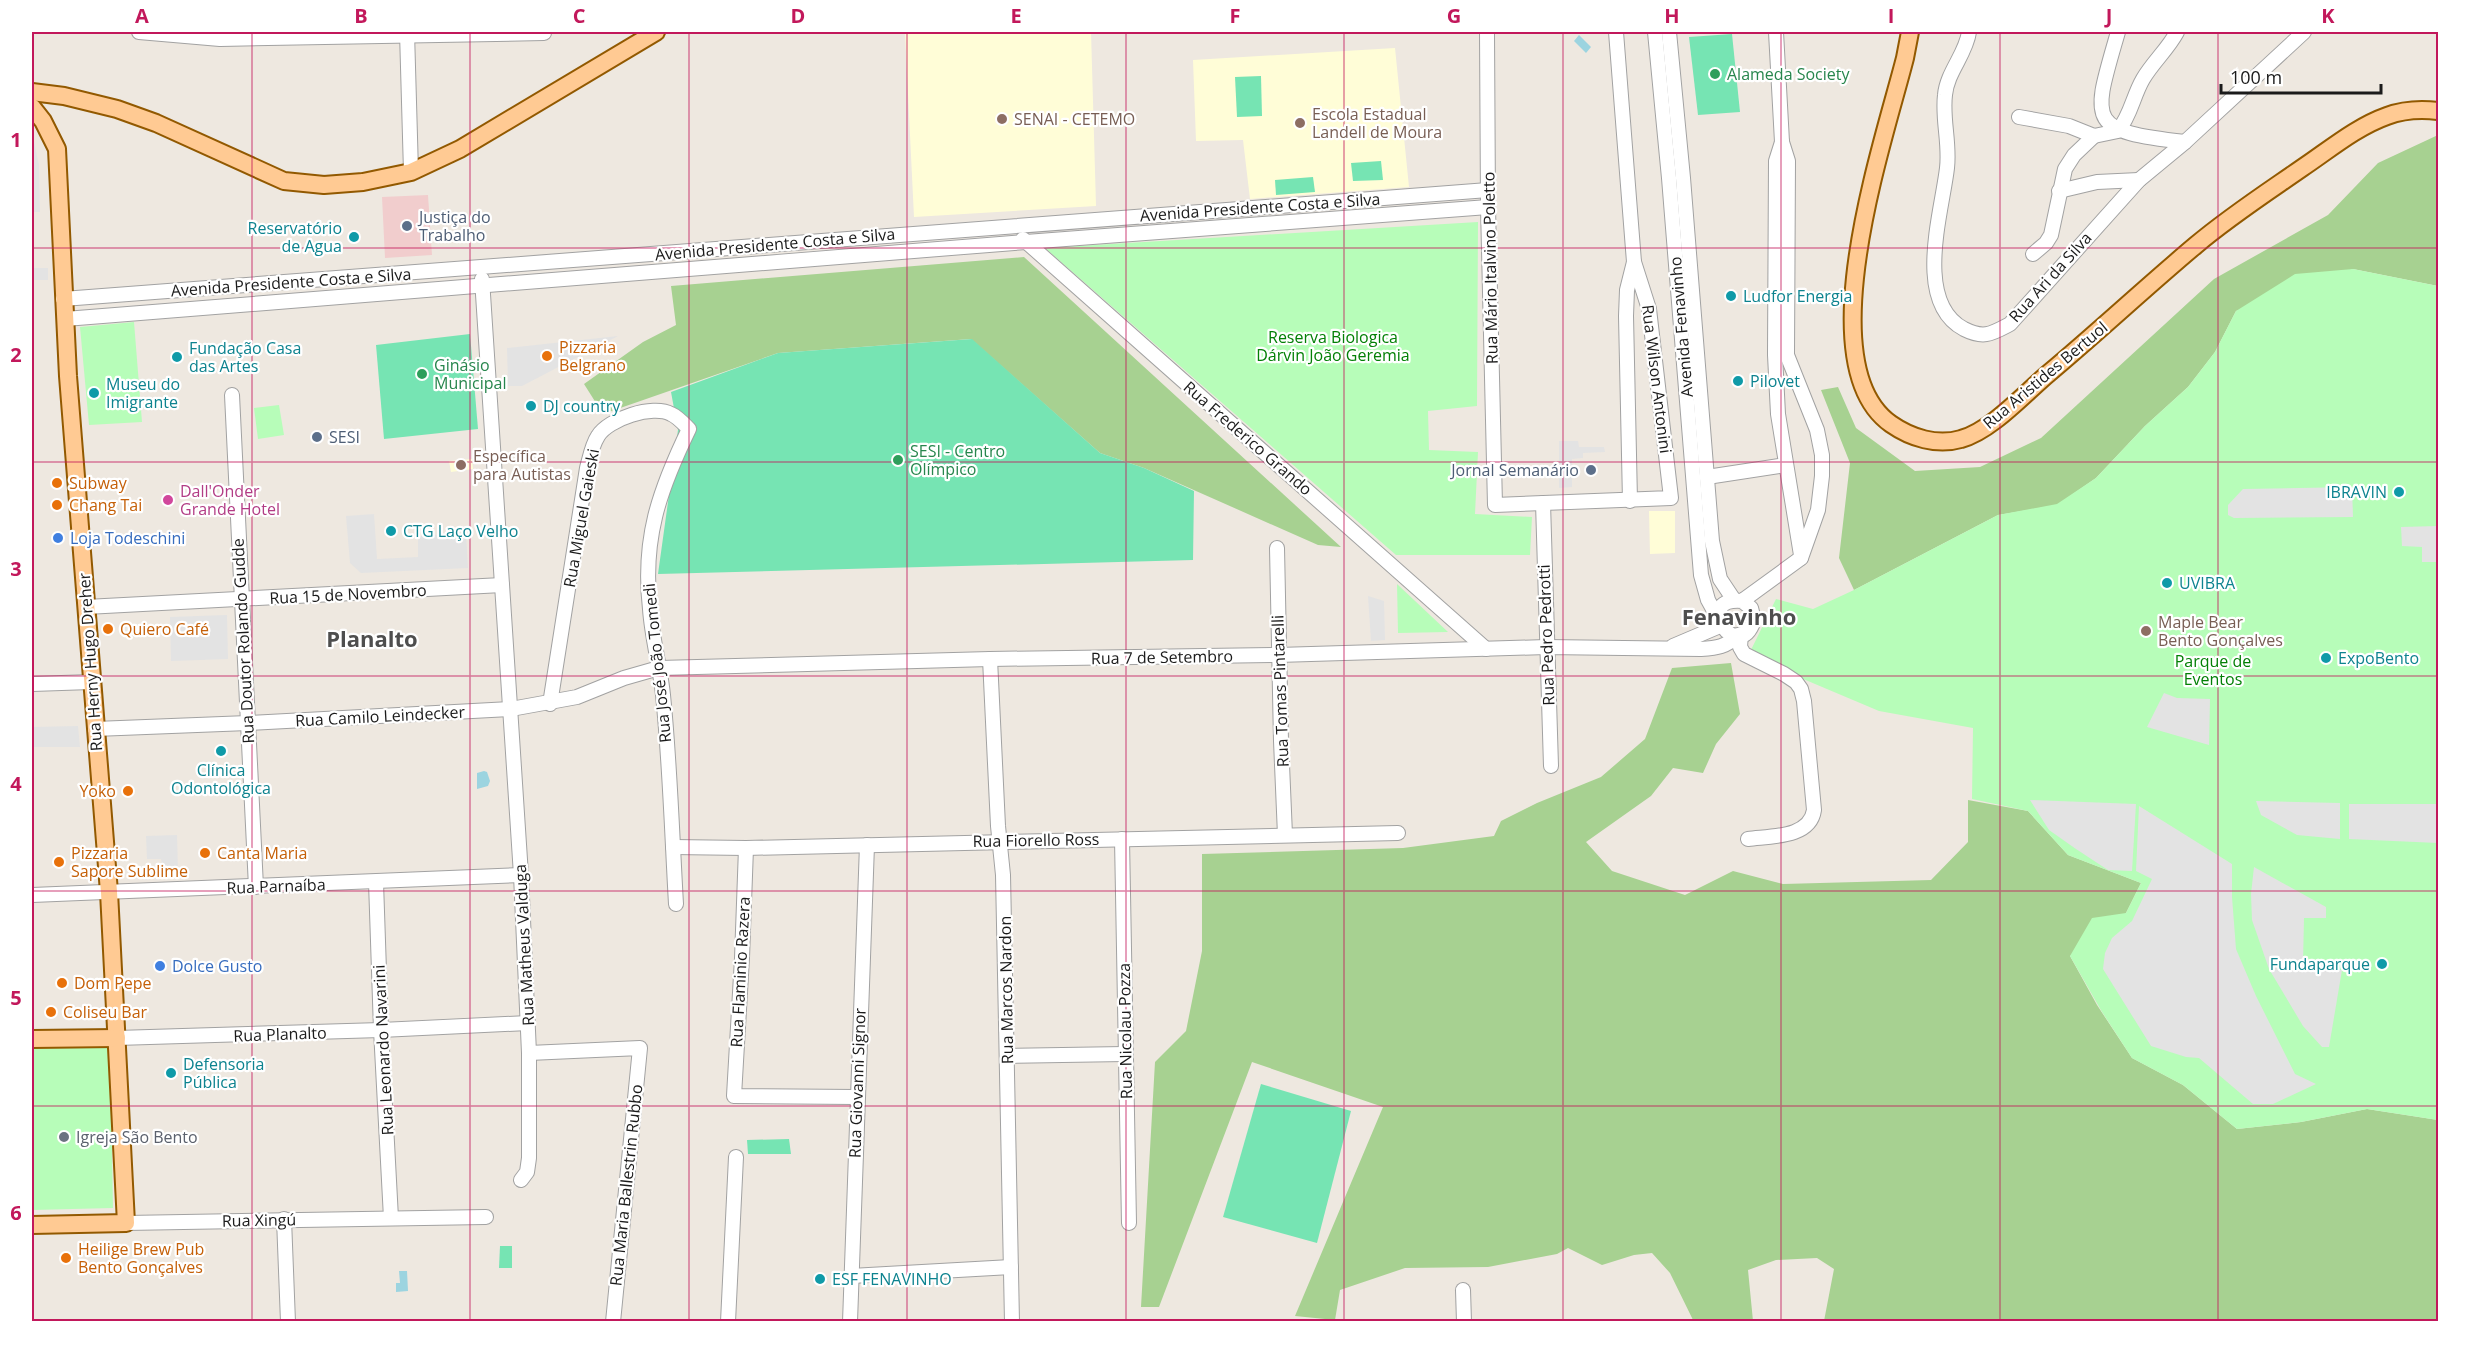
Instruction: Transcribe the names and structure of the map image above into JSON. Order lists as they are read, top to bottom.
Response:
{
  "streets": {
    "main road": [
      "Rua Aristides Bertuol",
      "Rua Herny Hugo Dreher",
      "Rua Planalto",
      "Rua Xingú"
    ],
    "street": [
      "Avenida Presidente Costa e Silva",
      "Rua Mário Italvino Poletto",
      "Rua Ari da Silva",
      "Avenida Fenavinho",
      "Rua Wilson Antonini",
      "Rua Frederico Grando",
      "Rua Miguel Gaieski",
      "Rua 15 de Novembro",
      "Rua Pedro Pedrotti",
      "Rua Doutor Rolando Gudde",
      "Rua 7 de Setembro",
      "Rua José João Tomedi",
      "Rua Tomas Pintarelli",
      "Rua Camilo Leindecker",
      "Rua Fiorello Ross",
      "Rua Parnaíba",
      "Rua Matheus Valduga",
      "Rua Flaminio Razera",
      "Rua Marcos Nardon",
      "Rua Nicolau Pozza",
      "Rua Leonardo Navarini",
      "Rua Giovanni Signor",
      "Rua Maria Ballestrin Rubbo"
    ]
  },
  "crossings": [
    ["Avenida Presidente Costa e Silva", "Rua Mário Italvino Poletto"],
    ["Avenida Presidente Costa e Silva", "Rua Frederico Grando"],
    ["Avenida Presidente Costa e Silva", "Rua Herny Hugo Dreher"],
    ["Avenida Presidente Costa e Silva", "Rua Matheus Valduga"],
    ["Rua Mário Italvino Poletto", "Rua Pedro Pedrotti"],
    ["Avenida Fenavinho", "Rua 7 de Setembro"],
    ["Rua Frederico Grando", "Rua 7 de Setembro"],
    ["Rua Miguel Gaieski", "Rua José João Tomedi"],
    ["Rua Miguel Gaieski", "Rua Camilo Leindecker"],
    ["Rua 15 de Novembro", "Rua Doutor Rolando Gudde"],
    ["Rua 15 de Novembro", "Rua Herny Hugo Dreher"],
    ["Rua 15 de Novembro", "Rua Matheus Valduga"],
    ["Rua Pedro Pedrotti", "Rua 7 de Setembro"],
    ["Rua Doutor Rolando Gudde", "Rua Camilo Leindecker"],
    ["Rua Doutor Rolando Gudde", "Rua Parnaíba"],
    ["Rua 7 de Setembro", "Rua José João Tomedi"],
    ["Rua 7 de Setembro", "Rua Tomas Pintarelli"],
    ["Rua 7 de Setembro", "Rua Camilo Leindecker"],
    ["Rua 7 de Setembro", "Rua Marcos Nardon"],
    ["Rua Herny Hugo Dreher", "Rua Camilo Leindecker"],
    ["Rua Herny Hugo Dreher", "Rua Parnaíba"],
    ["Rua Herny Hugo Dreher", "Rua Planalto"],
    ["Rua Herny Hugo Dreher", "Rua Xingú"],
    ["Rua José João Tomedi", "Rua Camilo Leindecker"],
    ["Rua José João Tomedi", "Rua Fiorello Ross"],
    ["Rua Tomas Pintarelli", "Rua Fiorello Ross"],
    ["Rua Camilo Leindecker", "Rua Matheus Valduga"],
    ["Rua Fiorello Ross", "Rua Flaminio Razera"],
    ["Rua Fiorello Ross", "Rua Marcos Nardon"],
    ["Rua Fiorello Ross", "Rua Nicolau Pozza"],
    ["Rua Fiorello Ross", "Rua Giovanni Signor"],
    ["Rua Parnaíba", "Rua Matheus Valduga"],
    ["Rua Parnaíba", "Rua Leonardo Navarini"],
    ["Rua Matheus Valduga", "Rua Planalto"],
    ["Rua Matheus Valduga", "Rua Maria Ballestrin Rubbo"],
    ["Rua Flaminio Razera", "Rua Giovanni Signor"],
    ["Rua Planalto", "Rua Leonardo Navarini"],
    ["Rua Leonardo Navarini", "Rua Xingú"]
  ],
  "districts": ["Fenavinho", "Planalto"],
  "parks": ["Reserva Biologica Dárvin João Geremia", "Parque de Eventos"],
  "places": [
    "Alameda Society",
    "SENAI - CETEMO",
    "Escola Estadual Landell de Moura",
    "Justiça do Trabalho",
    "Reservatório de Agua",
    "Ludfor Energia",
    "Pizzaria Belgrano",
    "Fundação Casa das Artes",
    "Ginásio Municipal",
    "Pilovet",
    "Museu do Imigrante",
    "DJ country",
    "SESI",
    "SESI - Centro Olímpico",
    "Específica para Autistas",
    "Jornal Semanário",
    "Subway",
    "IBRAVIN",
    "Dall'Onder Grande Hotel",
    "Chang Tai",
    "CTG Laço Velho",
    "Loja Todeschini",
    "UVIBRA",
    "Quiero Café",
    "Maple Bear Bento Gonçalves",
    "ExpoBento",
    "Clínica Odontológica",
    "Yoko",
    "Canta Maria",
    "Pizzaria Sapore Sublime",
    "Fundaparque",
    "Dolce Gusto",
    "Dom Pepe",
    "Coliseu Bar",
    "Defensoria Pública",
    "Igreja São Bento",
    "Heilige Brew Pub Bento Gonçalves",
    "ESF FENAVINHO"
  ],
  "scale_bar": "100 m",
  "grid": {
    "columns": [
      "A",
      "B",
      "C",
      "D",
      "E",
      "F",
      "G",
      "H",
      "I",
      "J",
      "K"
    ],
    "rows": [
      "1",
      "2",
      "3",
      "4",
      "5",
      "6"
    ]
  }
}
